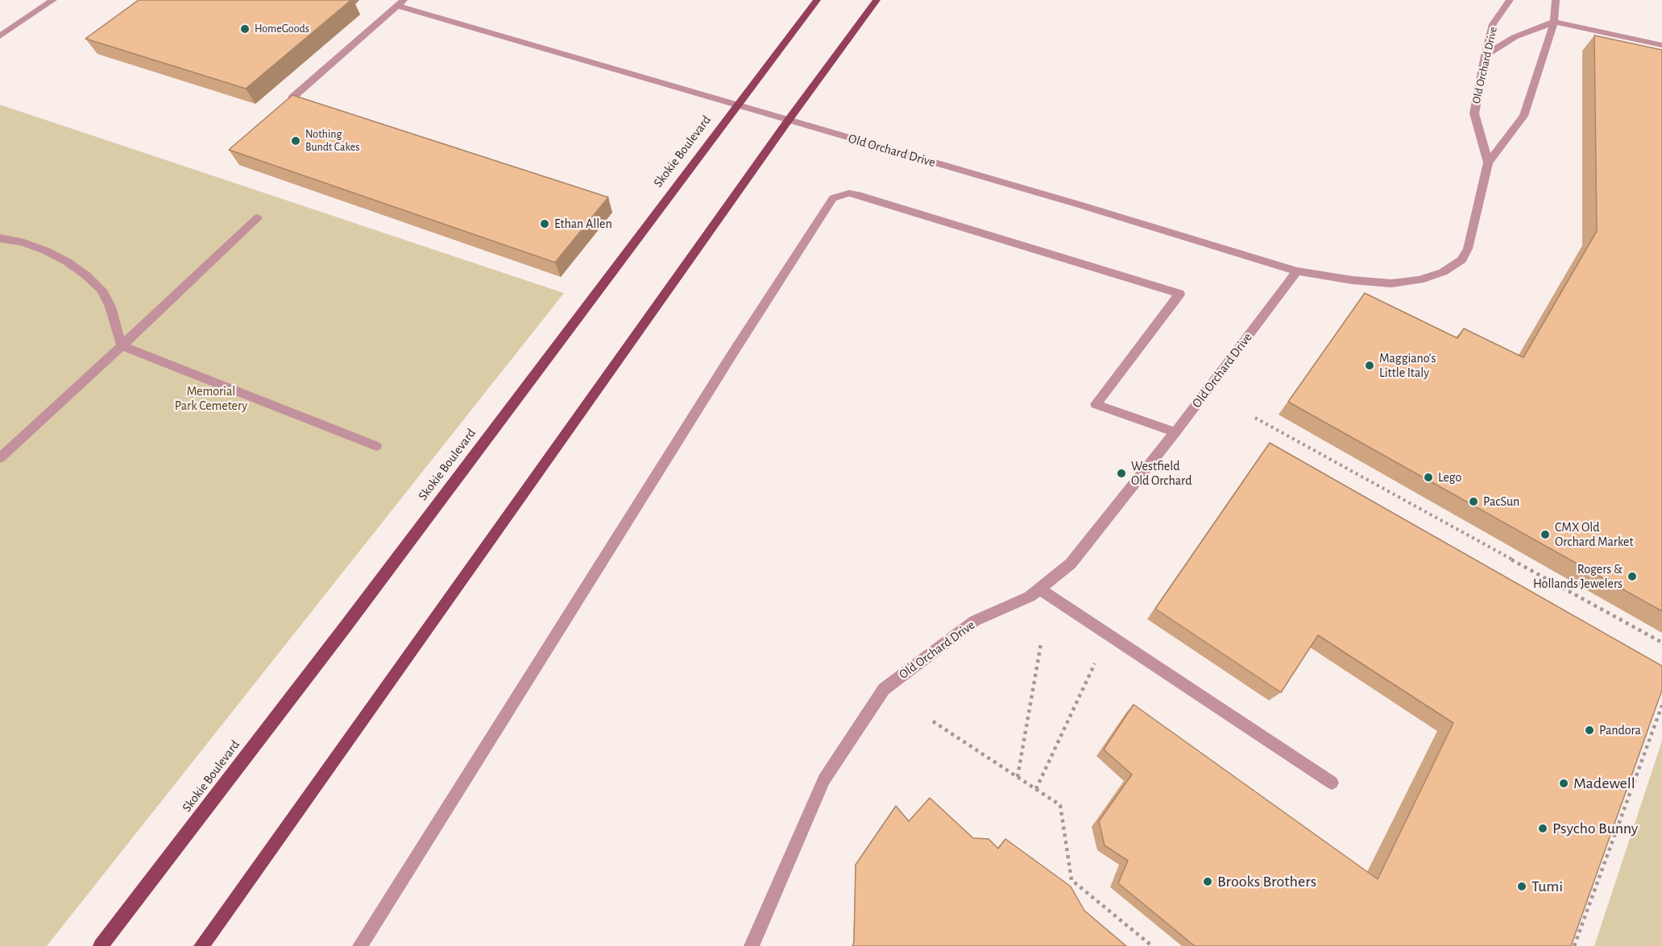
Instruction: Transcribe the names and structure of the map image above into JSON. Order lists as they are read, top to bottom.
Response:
{
  "streets": {
    "main road": ["Skokie Boulevard"],
    "lane": ["Old Orchard Drive"]
  },
  "crossings": [
    ["Old Orchard Drive", "Skokie Boulevard"]
  ],
  "parks": ["Memorial Park Cemetery"],
  "places": [
    "HomeGoods",
    "Nothing Bundt Cakes",
    "Ethan Allen",
    "Maggiano's Little Italy",
    "Westfield Old Orchard",
    "Lego",
    "PacSun",
    "CMX Old Orchard Market",
    "Rogers & Hollands Jewelers",
    "Pandora",
    "Madewell",
    "Psycho Bunny",
    "Brooks Brothers",
    "Tumi"
  ]
}
